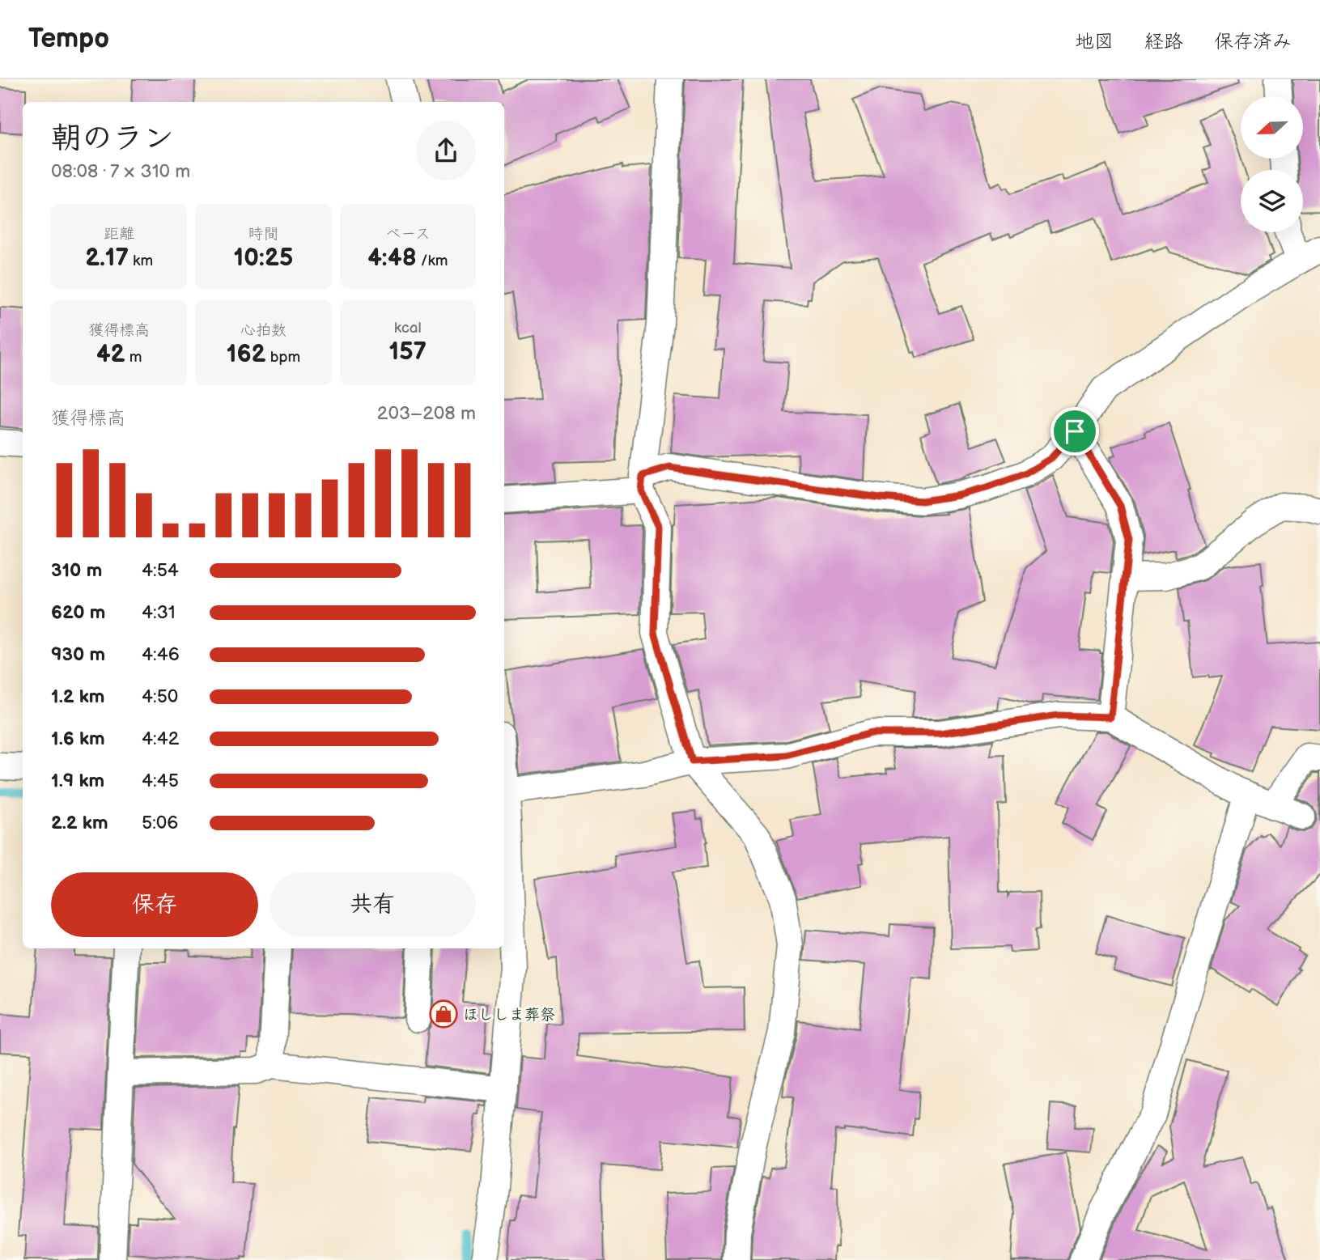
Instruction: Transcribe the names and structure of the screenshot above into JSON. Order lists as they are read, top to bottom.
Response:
{
  "places": {
    "shop": ["ほししま葬祭"]
  },
  "north": "left",
  "page": {
    "header": "Tempo",
    "nav": ["地図", "経路", "保存済み"],
    "heading": ["朝のラン", "08:08 · 7 × 310 m"],
    "stats": [
      ["距離", "2.17 km"],
      ["時間", "10:25"],
      ["ペース", "4:48 /km"],
      ["獲得標高", "42 m"],
      ["心拍数", "162 bpm"],
      ["kcal", "157"]
    ],
    "chart": ["獲得標高", "203–208 m"],
    "list": [
      {
        "name": "310 m",
        "note": "4:54"
      },
      {
        "name": "620 m",
        "note": "4:31"
      },
      {
        "name": "930 m",
        "note": "4:46"
      },
      {
        "name": "1.2 km",
        "note": "4:50"
      },
      {
        "name": "1.6 km",
        "note": "4:42"
      },
      {
        "name": "1.9 km",
        "note": "4:45"
      },
      {
        "name": "2.2 km",
        "note": "5:06"
      }
    ],
    "buttons": ["保存", "共有"]
  }
}
